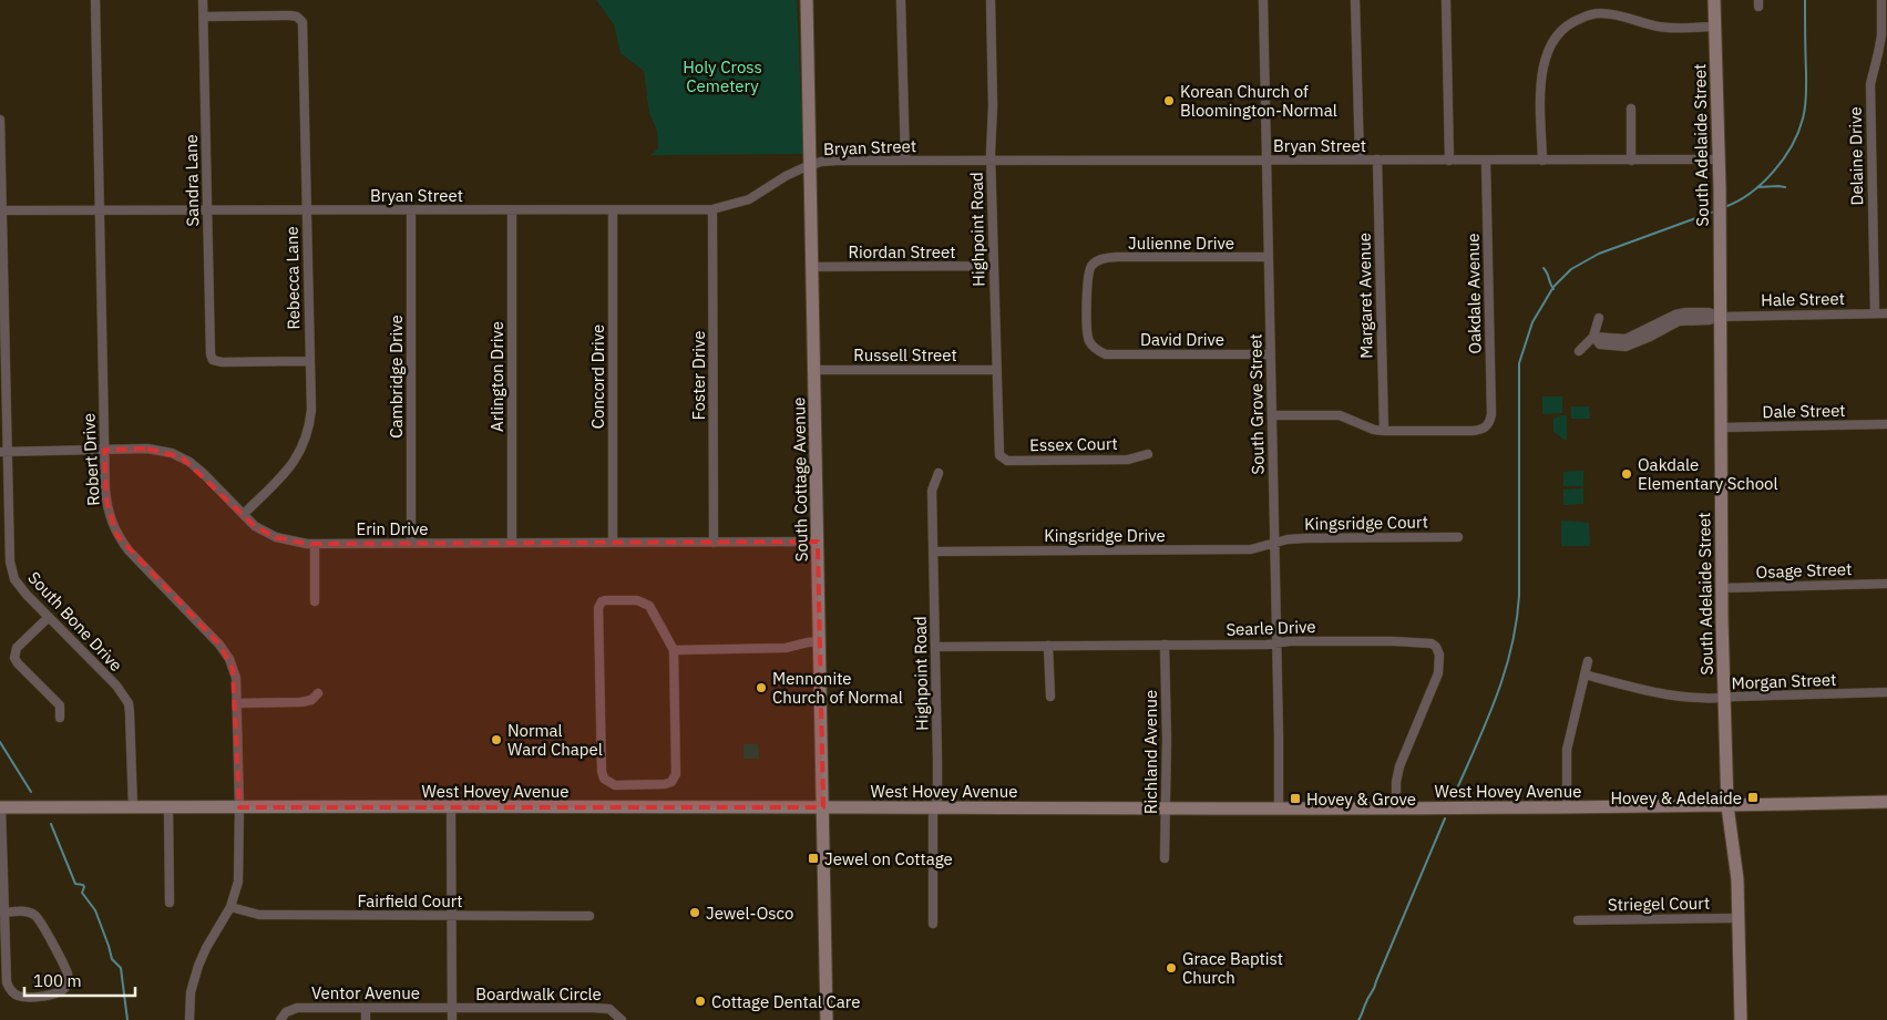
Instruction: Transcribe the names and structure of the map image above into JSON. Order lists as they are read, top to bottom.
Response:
{
  "streets": {
    "main road": ["South Adelaide Street", "South Cottage Avenue", "West Hovey Avenue"],
    "street": [
      "Bryan Street",
      "Delaine Drive",
      "Sandra Lane",
      "Highpoint Road",
      "Julienne Drive",
      "Riordan Street",
      "Rebecca Lane",
      "Oakdale Avenue",
      "Margaret Avenue",
      "Hale Street",
      "David Drive",
      "Russell Street",
      "Foster Drive",
      "Cambridge Drive",
      "Arlington Drive",
      "Concord Drive",
      "South Grove Street",
      "Dale Street",
      "Essex Court",
      "Robert Drive",
      "Kingsridge Court",
      "Erin Drive",
      "Kingsridge Drive",
      "Osage Street",
      "South Bone Drive",
      "Searle Drive",
      "Morgan Street",
      "Richland Avenue",
      "Fairfield Court",
      "Striegel Court",
      "Ventor Avenue",
      "Boardwalk Circle"
    ]
  },
  "crossings": [
    ["Bryan Street", "South Adelaide Street"],
    ["Bryan Street", "Sandra Lane"],
    ["Bryan Street", "Highpoint Road"],
    ["Bryan Street", "Rebecca Lane"],
    ["Bryan Street", "Oakdale Avenue"],
    ["Bryan Street", "Margaret Avenue"],
    ["Bryan Street", "Foster Drive"],
    ["Bryan Street", "Cambridge Drive"],
    ["Bryan Street", "Arlington Drive"],
    ["Bryan Street", "Concord Drive"],
    ["Bryan Street", "South Grove Street"],
    ["Bryan Street", "Robert Drive"],
    ["Bryan Street", "South Cottage Avenue"],
    ["Bryan Street", "South Bone Drive"],
    ["South Adelaide Street", "Hale Street"],
    ["South Adelaide Street", "Dale Street"],
    ["South Adelaide Street", "Osage Street"],
    ["South Adelaide Street", "Morgan Street"],
    ["South Adelaide Street", "West Hovey Avenue"],
    ["South Adelaide Street", "Striegel Court"],
    ["Delaine Drive", "Hale Street"],
    ["Sandra Lane", "Rebecca Lane"],
    ["Highpoint Road", "Riordan Street"],
    ["Highpoint Road", "Russell Street"],
    ["Highpoint Road", "Essex Court"],
    ["Highpoint Road", "Kingsridge Drive"],
    ["Highpoint Road", "Searle Drive"],
    ["Highpoint Road", "West Hovey Avenue"],
    ["Julienne Drive", "David Drive"],
    ["Julienne Drive", "South Grove Street"],
    ["Riordan Street", "South Cottage Avenue"],
    ["Rebecca Lane", "Erin Drive"],
    ["Oakdale Avenue", "Margaret Avenue"],
    ["David Drive", "South Grove Street"],
    ["Russell Street", "South Cottage Avenue"],
    ["Foster Drive", "Erin Drive"],
    ["Cambridge Drive", "Erin Drive"],
    ["Arlington Drive", "Erin Drive"],
    ["Concord Drive", "Erin Drive"],
    ["South Grove Street", "Kingsridge Court"],
    ["South Grove Street", "Kingsridge Drive"],
    ["South Grove Street", "Searle Drive"],
    ["South Grove Street", "West Hovey Avenue"],
    ["Robert Drive", "Erin Drive"],
    ["Robert Drive", "West Hovey Avenue"],
    ["Robert Drive", "Fairfield Court"],
    ["South Cottage Avenue", "Erin Drive"],
    ["South Cottage Avenue", "West Hovey Avenue"],
    ["Kingsridge Court", "Kingsridge Drive"],
    ["Erin Drive", "South Bone Drive"],
    ["South Bone Drive", "West Hovey Avenue"],
    ["Searle Drive", "Richland Avenue"],
    ["Searle Drive", "West Hovey Avenue"],
    ["Richland Avenue", "West Hovey Avenue"],
    ["Ventor Avenue", "Boardwalk Circle"]
  ],
  "parks": ["Holy Cross Cemetery"],
  "places": {
    "other": [
      "Korean Church of Bloomington-Normal",
      "Oakdale Elementary School",
      "Mennonite Church of Normal",
      "Normal Ward Chapel",
      "Jewel-Osco",
      "Grace Baptist Church",
      "Cottage Dental Care"
    ],
    "transit": ["Hovey & Adelaide", "Hovey & Grove", "Jewel on Cottage"]
  },
  "scale_bar": "100 m"
}
